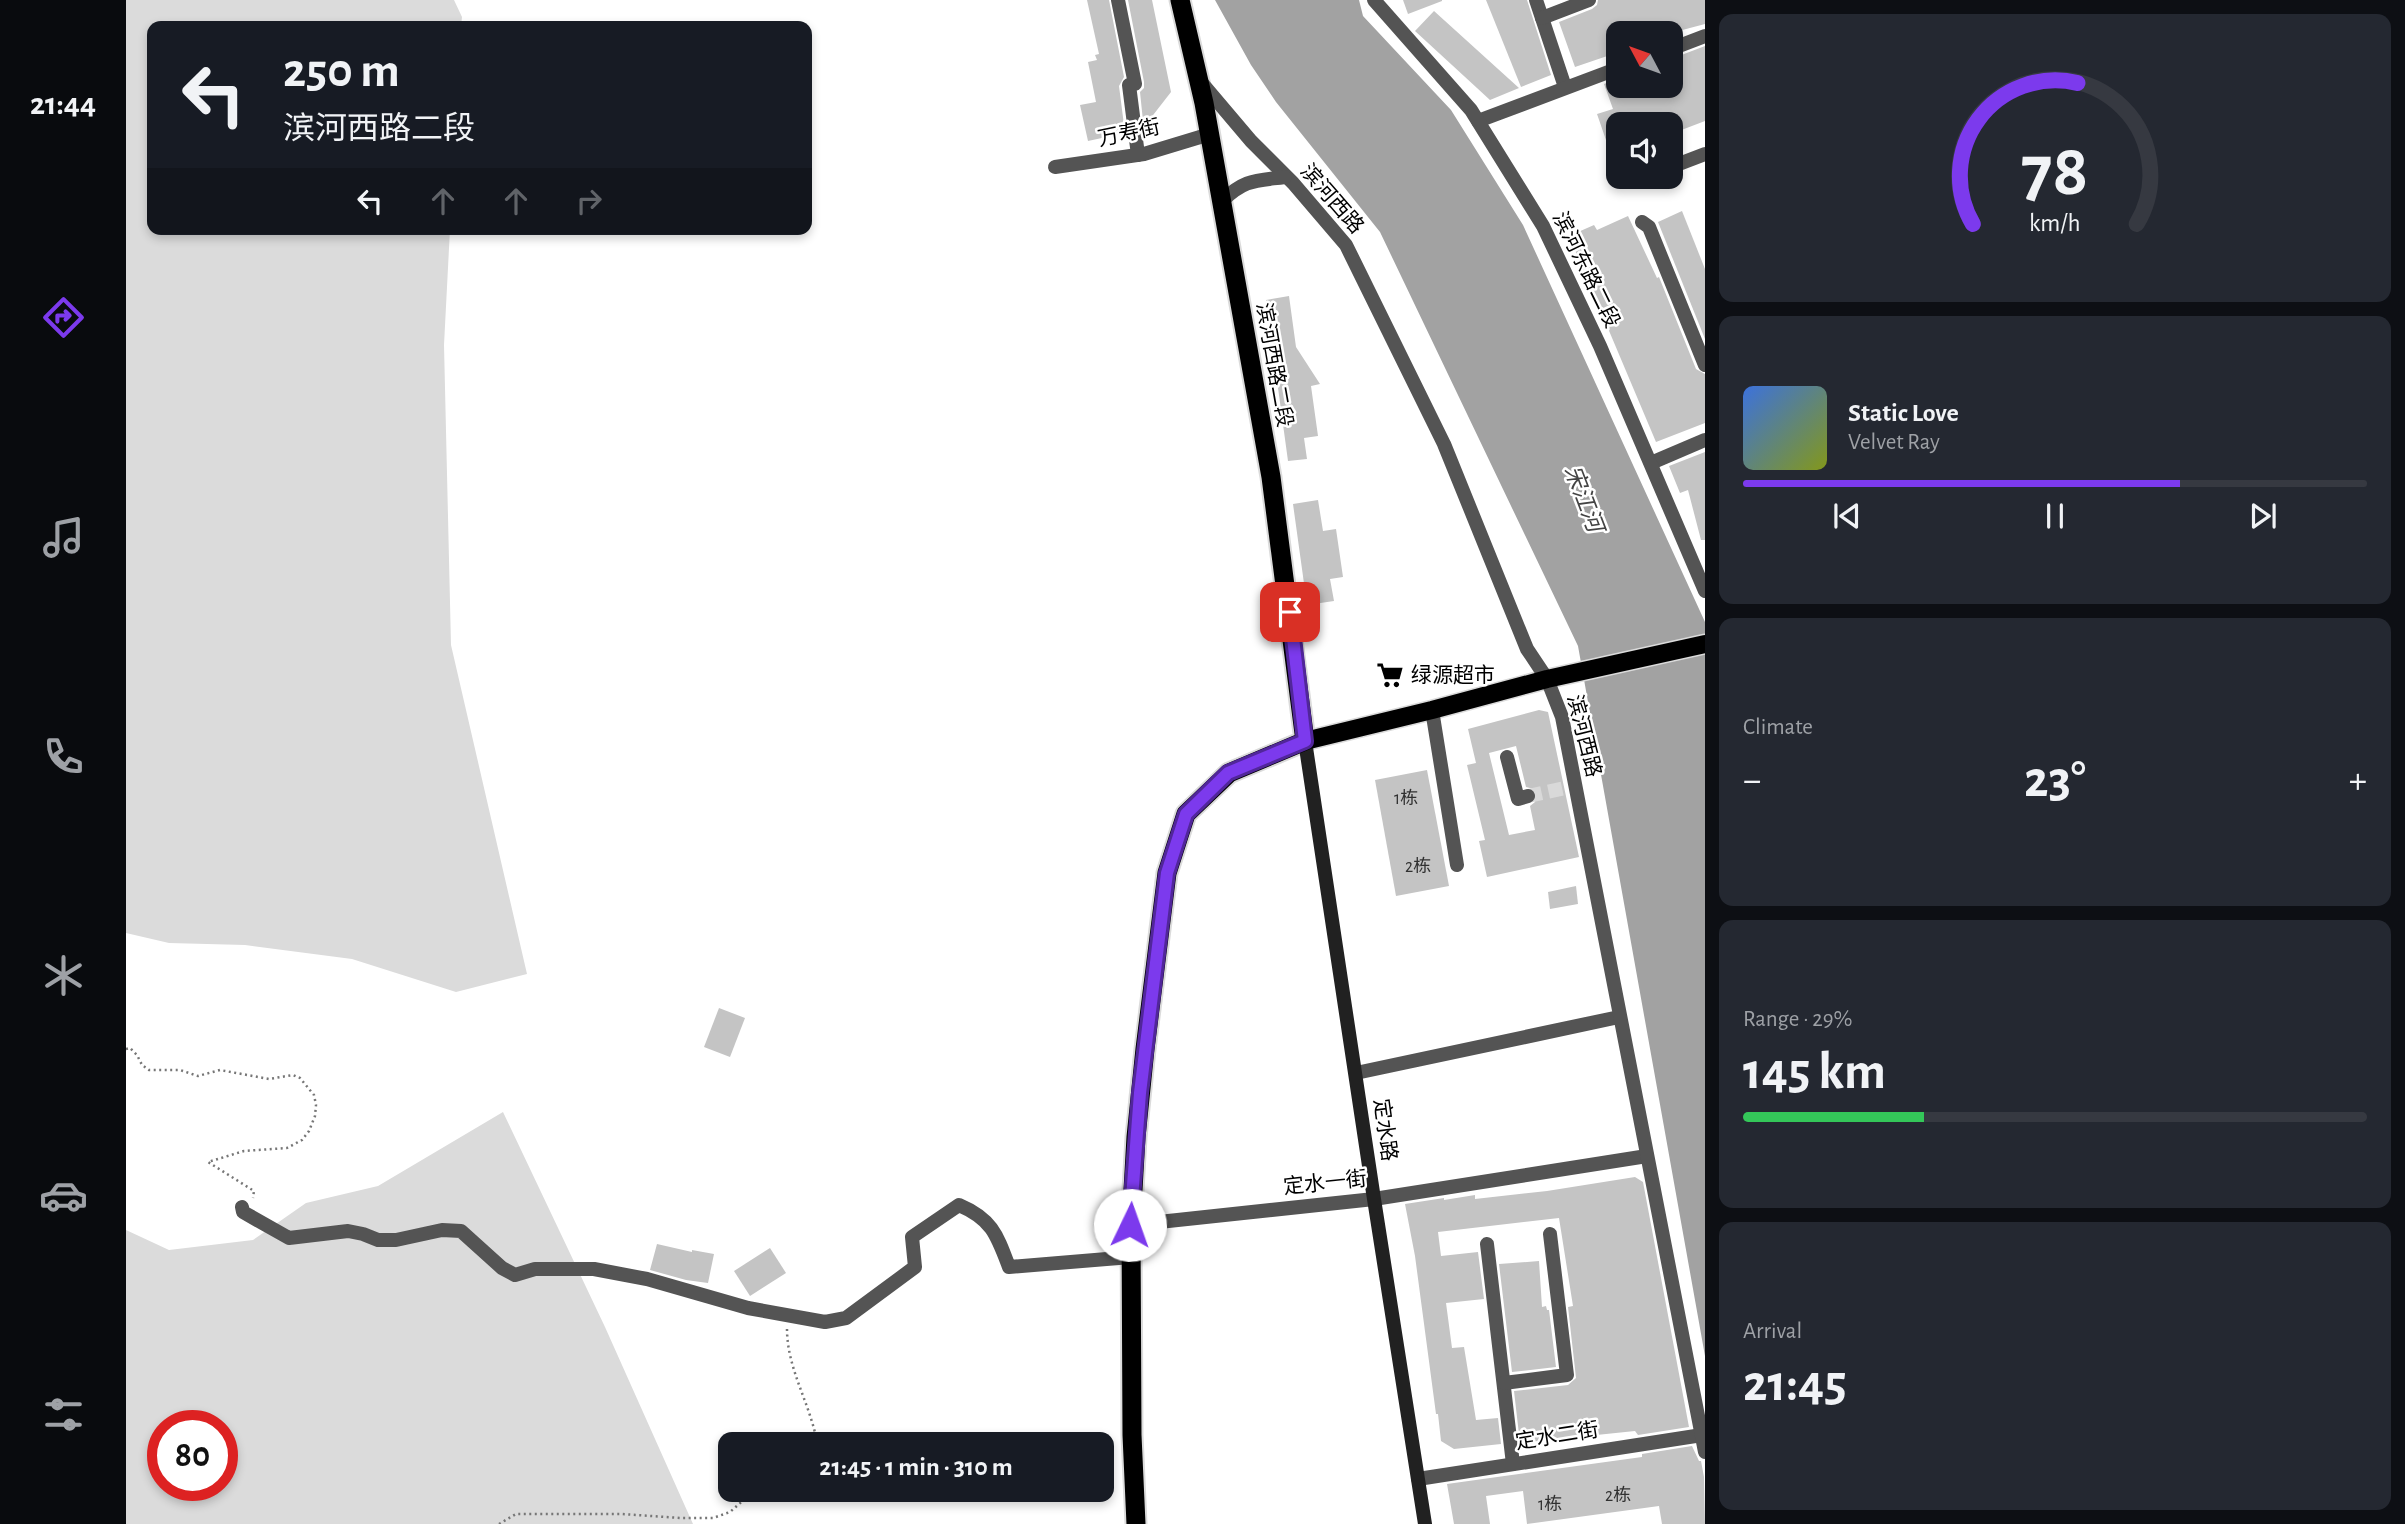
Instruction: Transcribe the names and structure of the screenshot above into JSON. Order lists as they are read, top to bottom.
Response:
{
  "streets": {
    "highway": ["滨河西路二段"],
    "main road": ["定水路"],
    "street": [
      "万寿街",
      "滨河西路",
      "滨河东路二段",
      "定水一街",
      "定水二街"
    ]
  },
  "crossings": [
    ["万寿街", "滨河西路二段"],
    ["滨河西路", "滨河西路二段"],
    ["滨河西路", "定水一街"],
    ["滨河西路", "定水二街"],
    ["滨河西路二段", "定水路"],
    ["定水路", "定水一街"],
    ["定水路", "定水二街"]
  ],
  "water": ["宋江河"],
  "places": {
    "supermarket": ["绿源超市"]
  },
  "house_numbers": [
    "1栋",
    "2栋",
    "2栋",
    "1栋"
  ],
  "north": "top left",
  "page": {
    "tabs": "21:44",
    "turn": ["250 m", "滨河西路二段"],
    "song": ["Static Love", "Velvet Ray"],
    "tile": [
      "Climate",
      ["Range · 29%", "145 km"],
      ["Arrival", "21:45"]
    ],
    "heat": ["−", "23°", "+"],
    "limit": "80",
    "trip": "21:45 · 1 min · 310 m",
    "gauge": ["78", "km/h"]
  }
}
